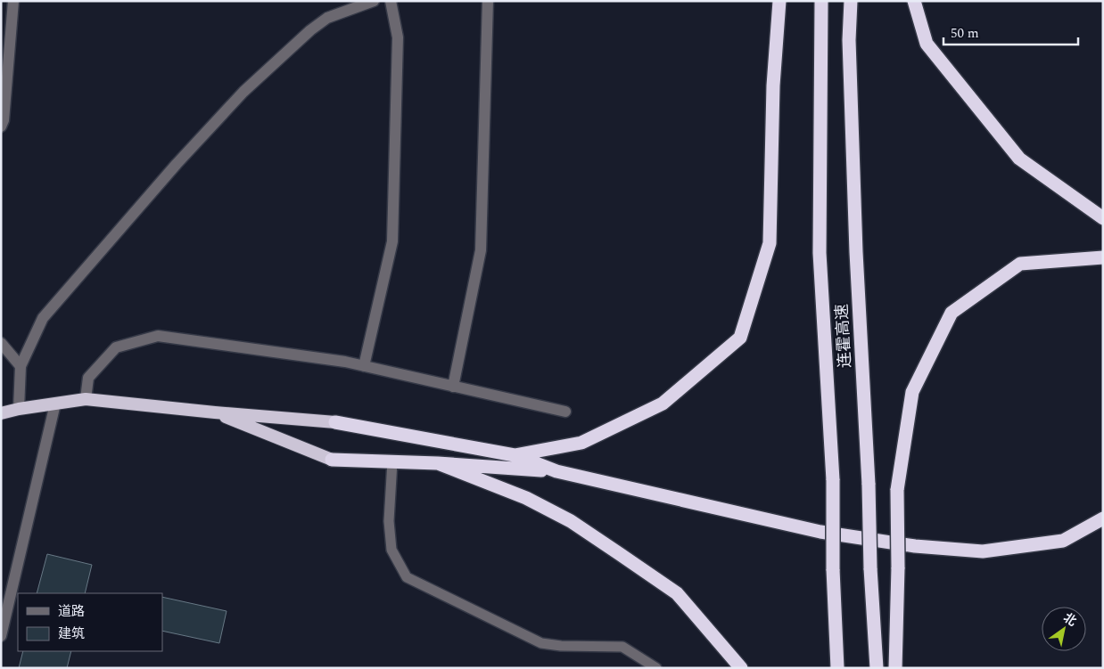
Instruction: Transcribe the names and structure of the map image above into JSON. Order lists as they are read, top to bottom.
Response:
{
  "streets": {
    "highway": ["连霍高速"]
  },
  "legend": ["道路", "建筑"],
  "scale_bar": "50 m",
  "north": "top right"
}
